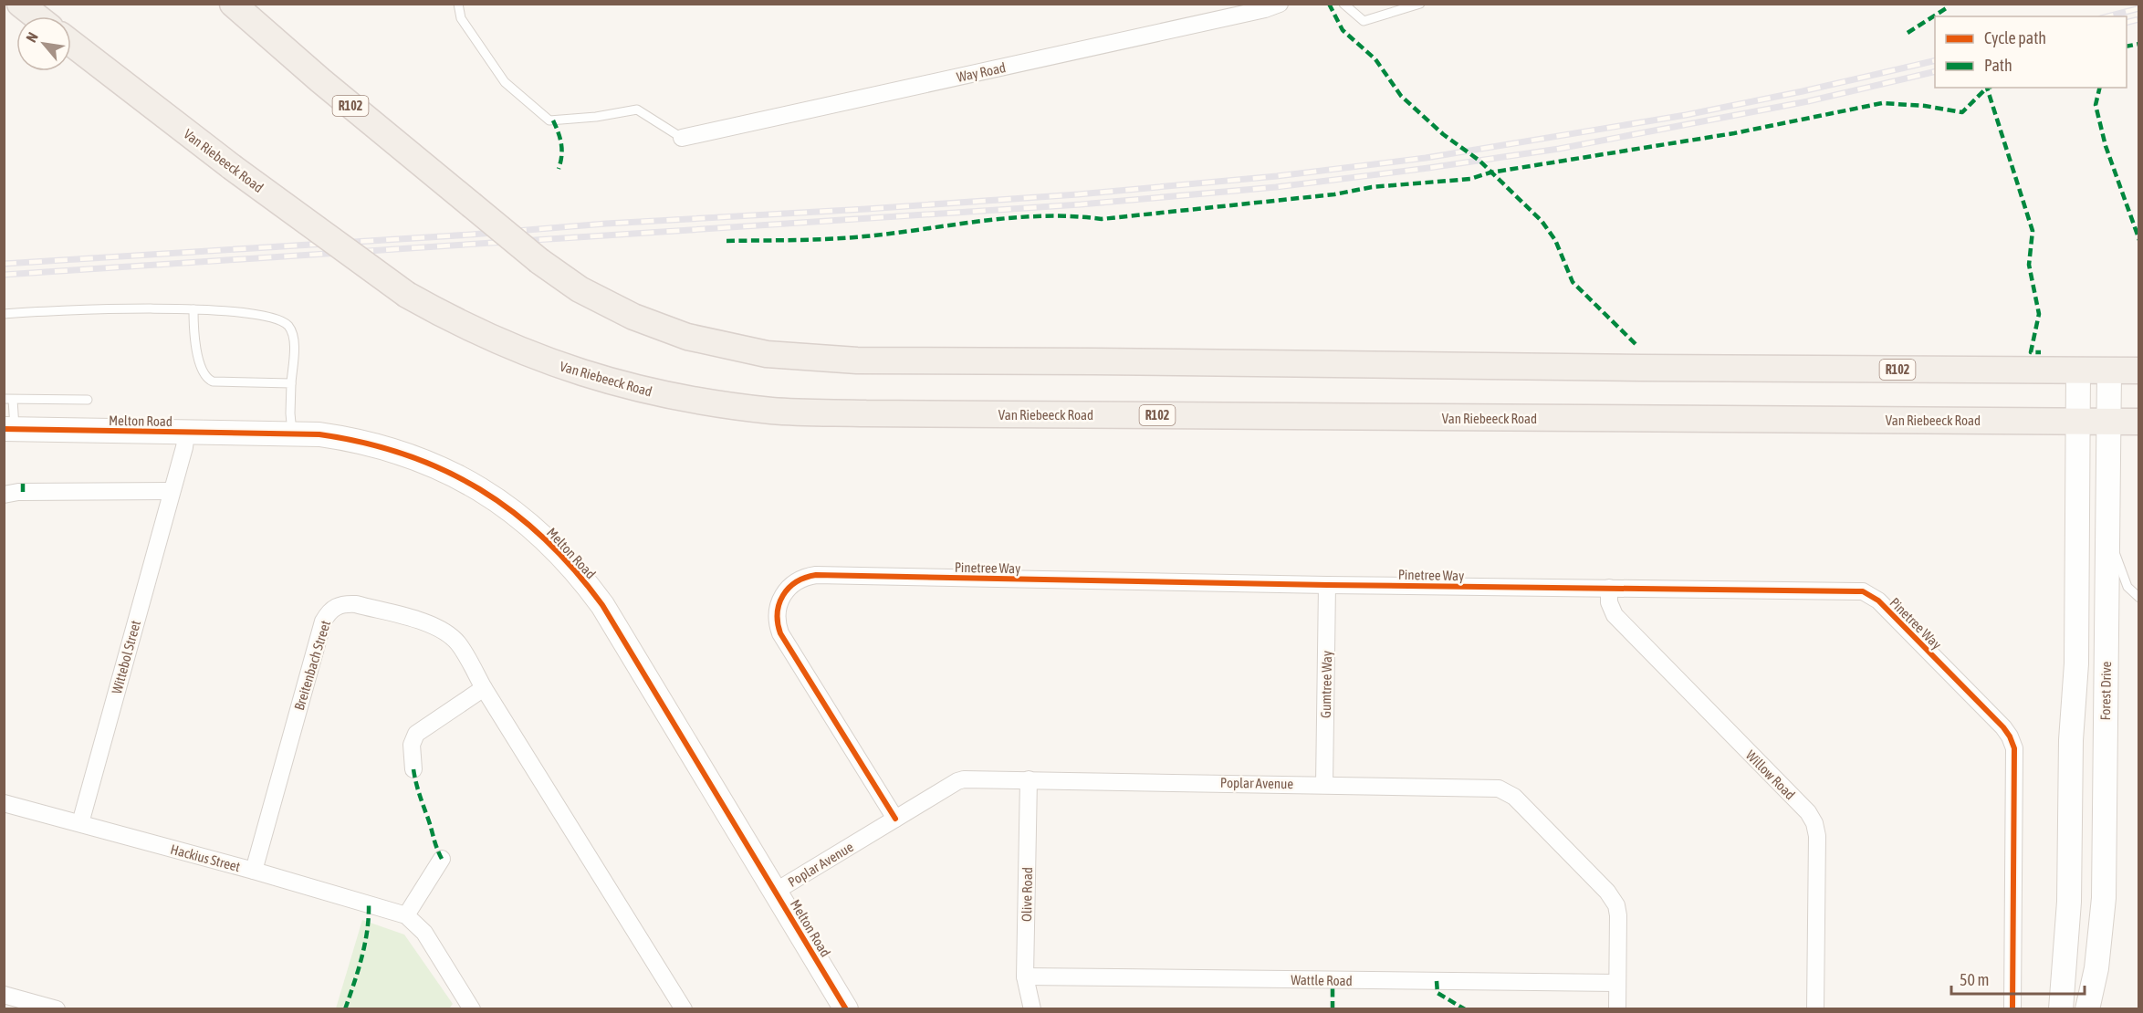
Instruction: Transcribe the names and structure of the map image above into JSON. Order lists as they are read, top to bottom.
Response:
{
  "streets": {
    "main road": ["R102", "Van Riebeeck Road"],
    "street": [
      "Way Road",
      "Melton Road",
      "Pinetree Way",
      "Wittebol Street",
      "Breitenbach Street",
      "Gumtree Way",
      "Forest Drive",
      "Willow Road",
      "Poplar Avenue",
      "Hackius Street",
      "Olive Road",
      "Wattle Road"
    ]
  },
  "crossings": [
    ["R102", "Forest Drive"],
    ["Van Riebeeck Road", "Forest Drive"],
    ["Melton Road", "Wittebol Street"],
    ["Melton Road", "Poplar Avenue"],
    ["Pinetree Way", "Gumtree Way"],
    ["Pinetree Way", "Willow Road"],
    ["Pinetree Way", "Poplar Avenue"],
    ["Wittebol Street", "Hackius Street"],
    ["Breitenbach Street", "Hackius Street"],
    ["Gumtree Way", "Poplar Avenue"],
    ["Poplar Avenue", "Olive Road"],
    ["Poplar Avenue", "Wattle Road"],
    ["Olive Road", "Wattle Road"]
  ],
  "legend": ["Cycle path", "Path"],
  "scale_bar": "50 m",
  "north": "top left"
}
